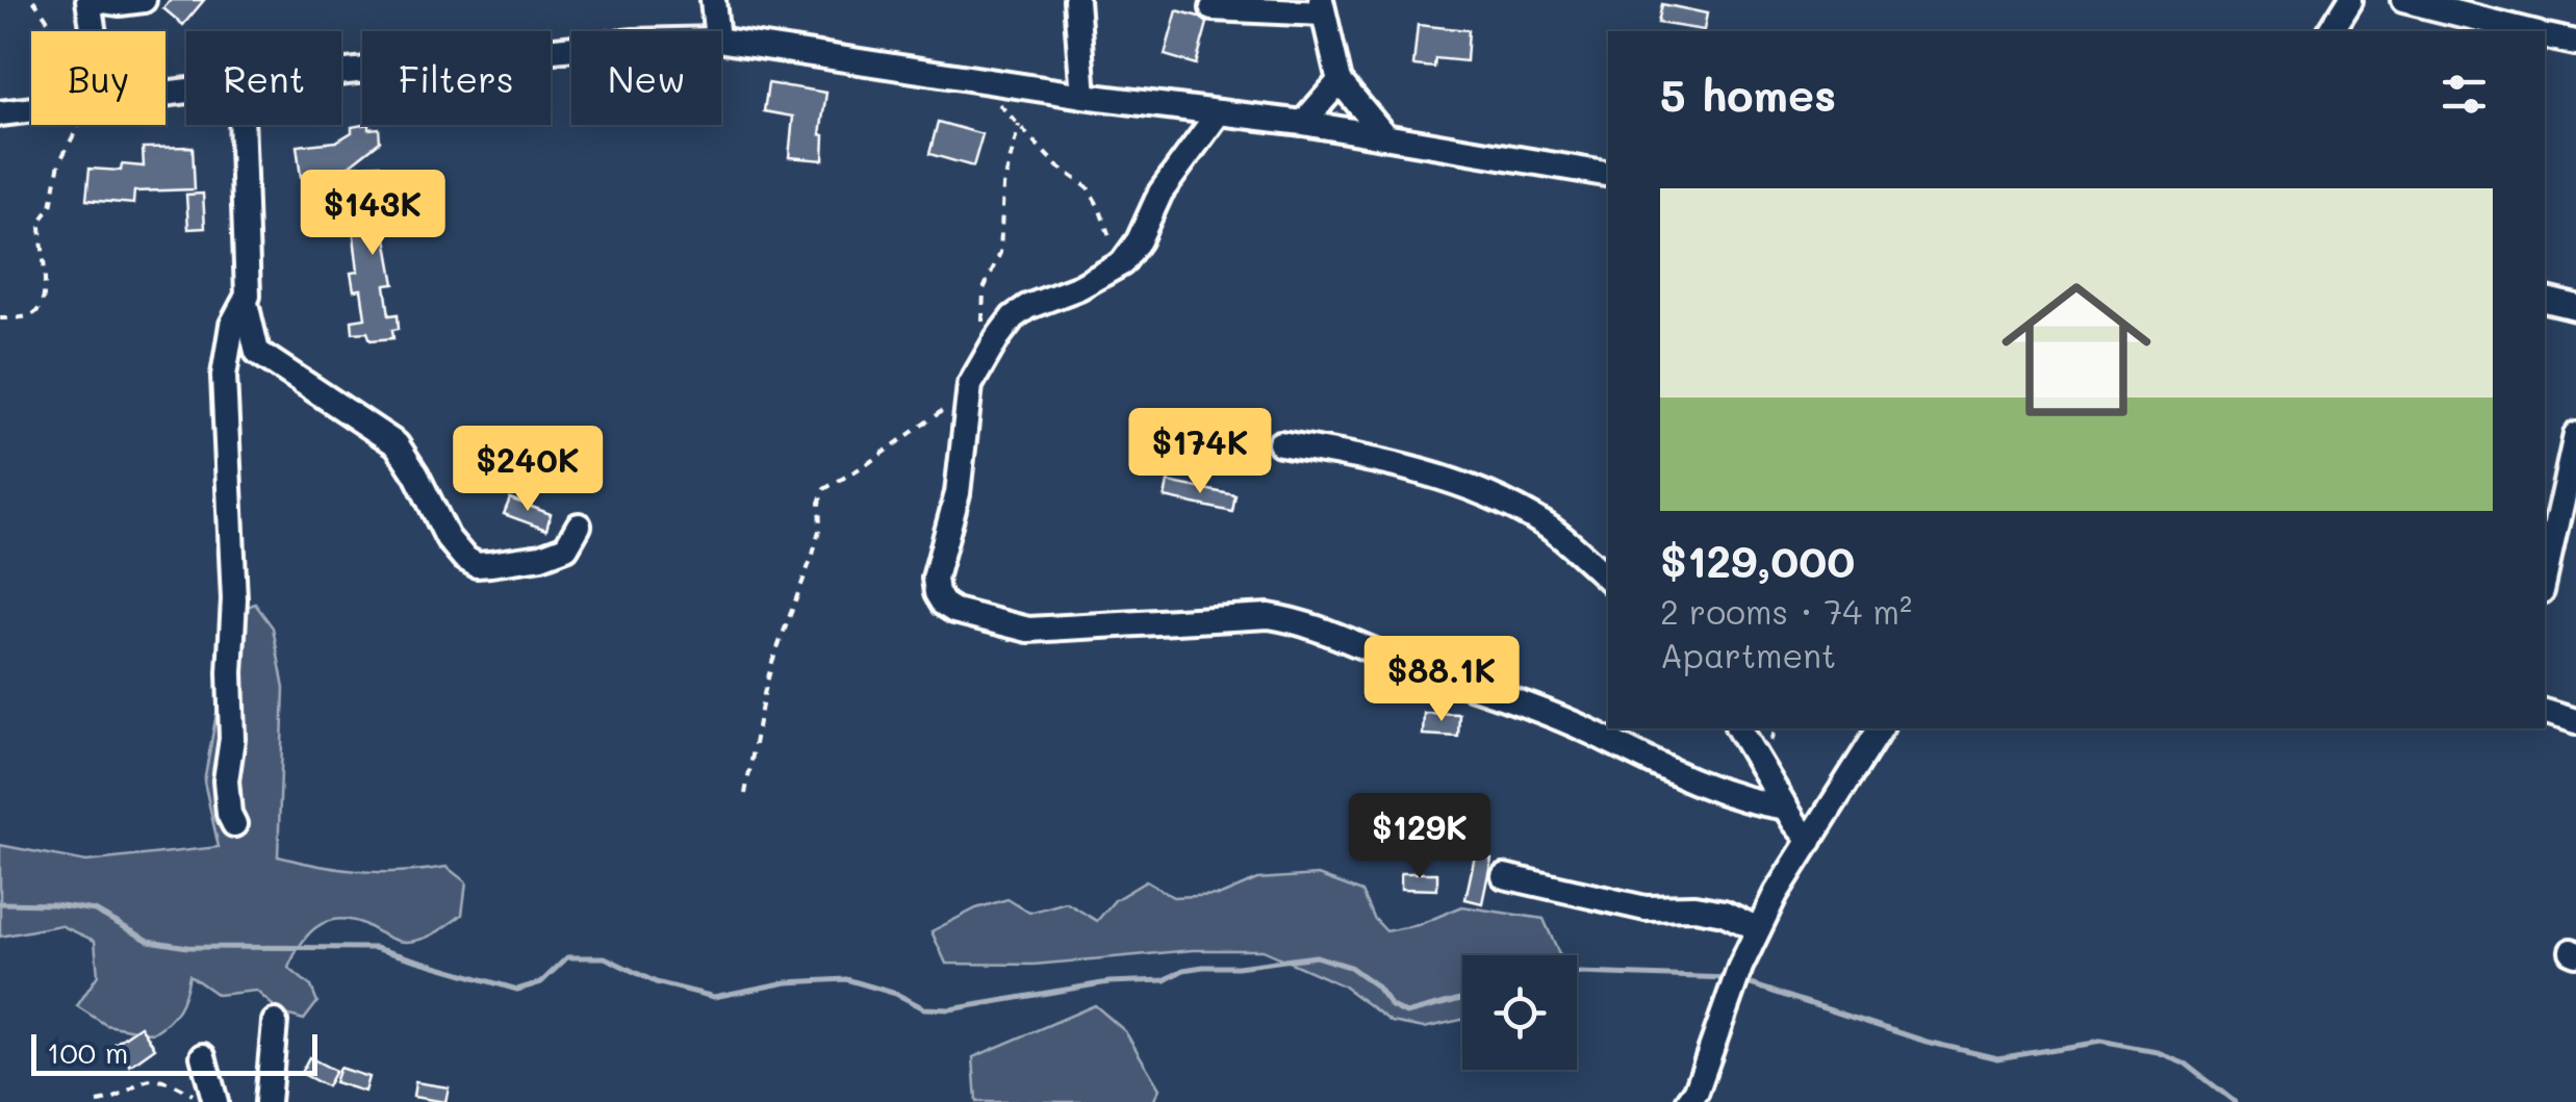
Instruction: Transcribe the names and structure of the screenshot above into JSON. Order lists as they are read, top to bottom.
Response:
{
  "scale_bar": "100 m",
  "page": {
    "chip": [
      "Buy",
      "Rent",
      "Filters",
      "New"
    ],
    "heading": "5 homes",
    "list": [
      {
        "name": "$129,000",
        "note": "2 rooms · 74 m² · Apartment"
      }
    ],
    "price": [
      "$143K",
      "$174K",
      "$240K",
      "$88.1K",
      "$129K"
    ],
    "scale": "100 m"
  }
}
